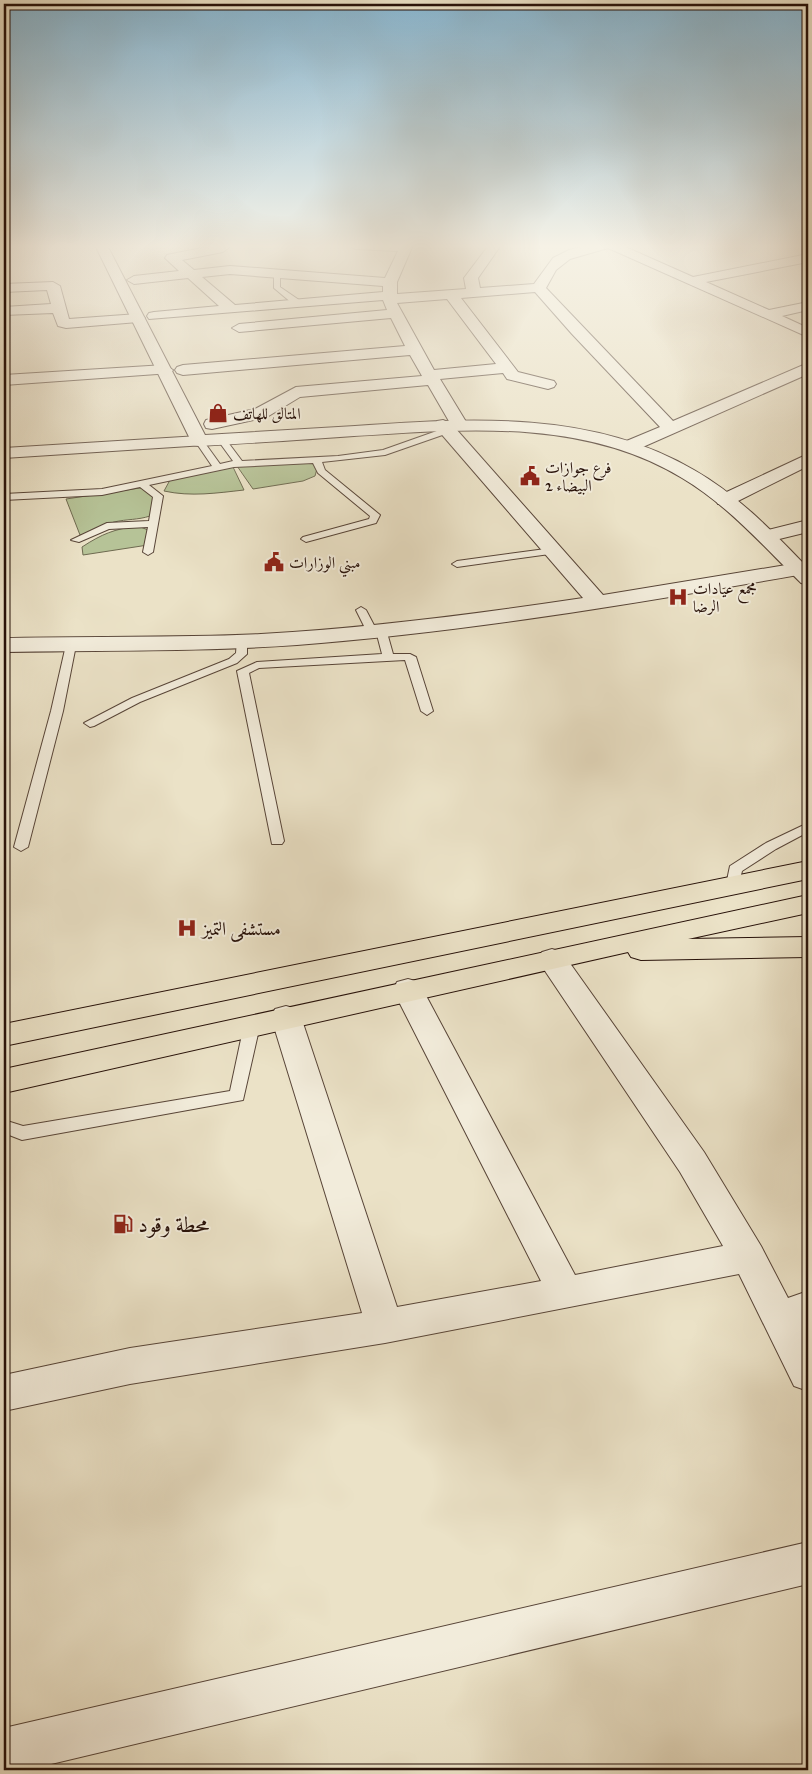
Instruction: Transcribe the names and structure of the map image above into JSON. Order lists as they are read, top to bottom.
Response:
{
  "places": {
    "shop": ["المتالق للهاتف"],
    "public building": ["فرع جوازات البيضاء 2", "مبني الوزارات"],
    "hospital": ["مجمع عيادات الرضا", "مستشفى التميز"],
    "fuel station": ["محطة وقود"]
  }
}
